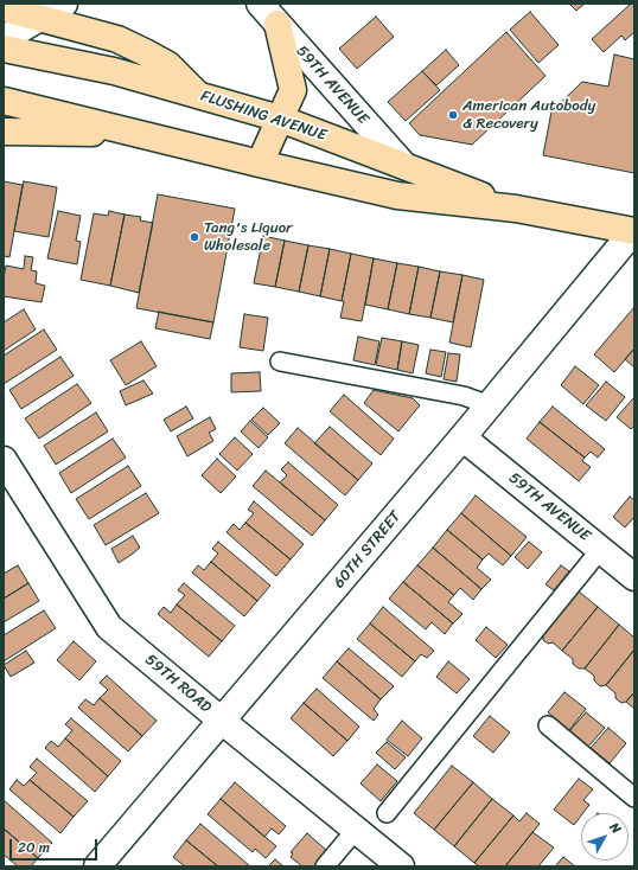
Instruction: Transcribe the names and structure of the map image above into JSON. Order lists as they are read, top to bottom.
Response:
{
  "streets": {
    "main road": ["FLUSHING AVENUE"],
    "street": ["59TH AVENUE", "60TH STREET", "59TH ROAD"]
  },
  "crossings": [
    ["59TH AVENUE", "FLUSHING AVENUE"],
    ["59TH AVENUE", "60TH STREET"],
    ["FLUSHING AVENUE", "60TH STREET"],
    ["60TH STREET", "59TH ROAD"]
  ],
  "places": ["American Autobody & Recovery", "Tang's Liquor Wholesale"],
  "scale_bar": "20 m",
  "north": "top right"
}
